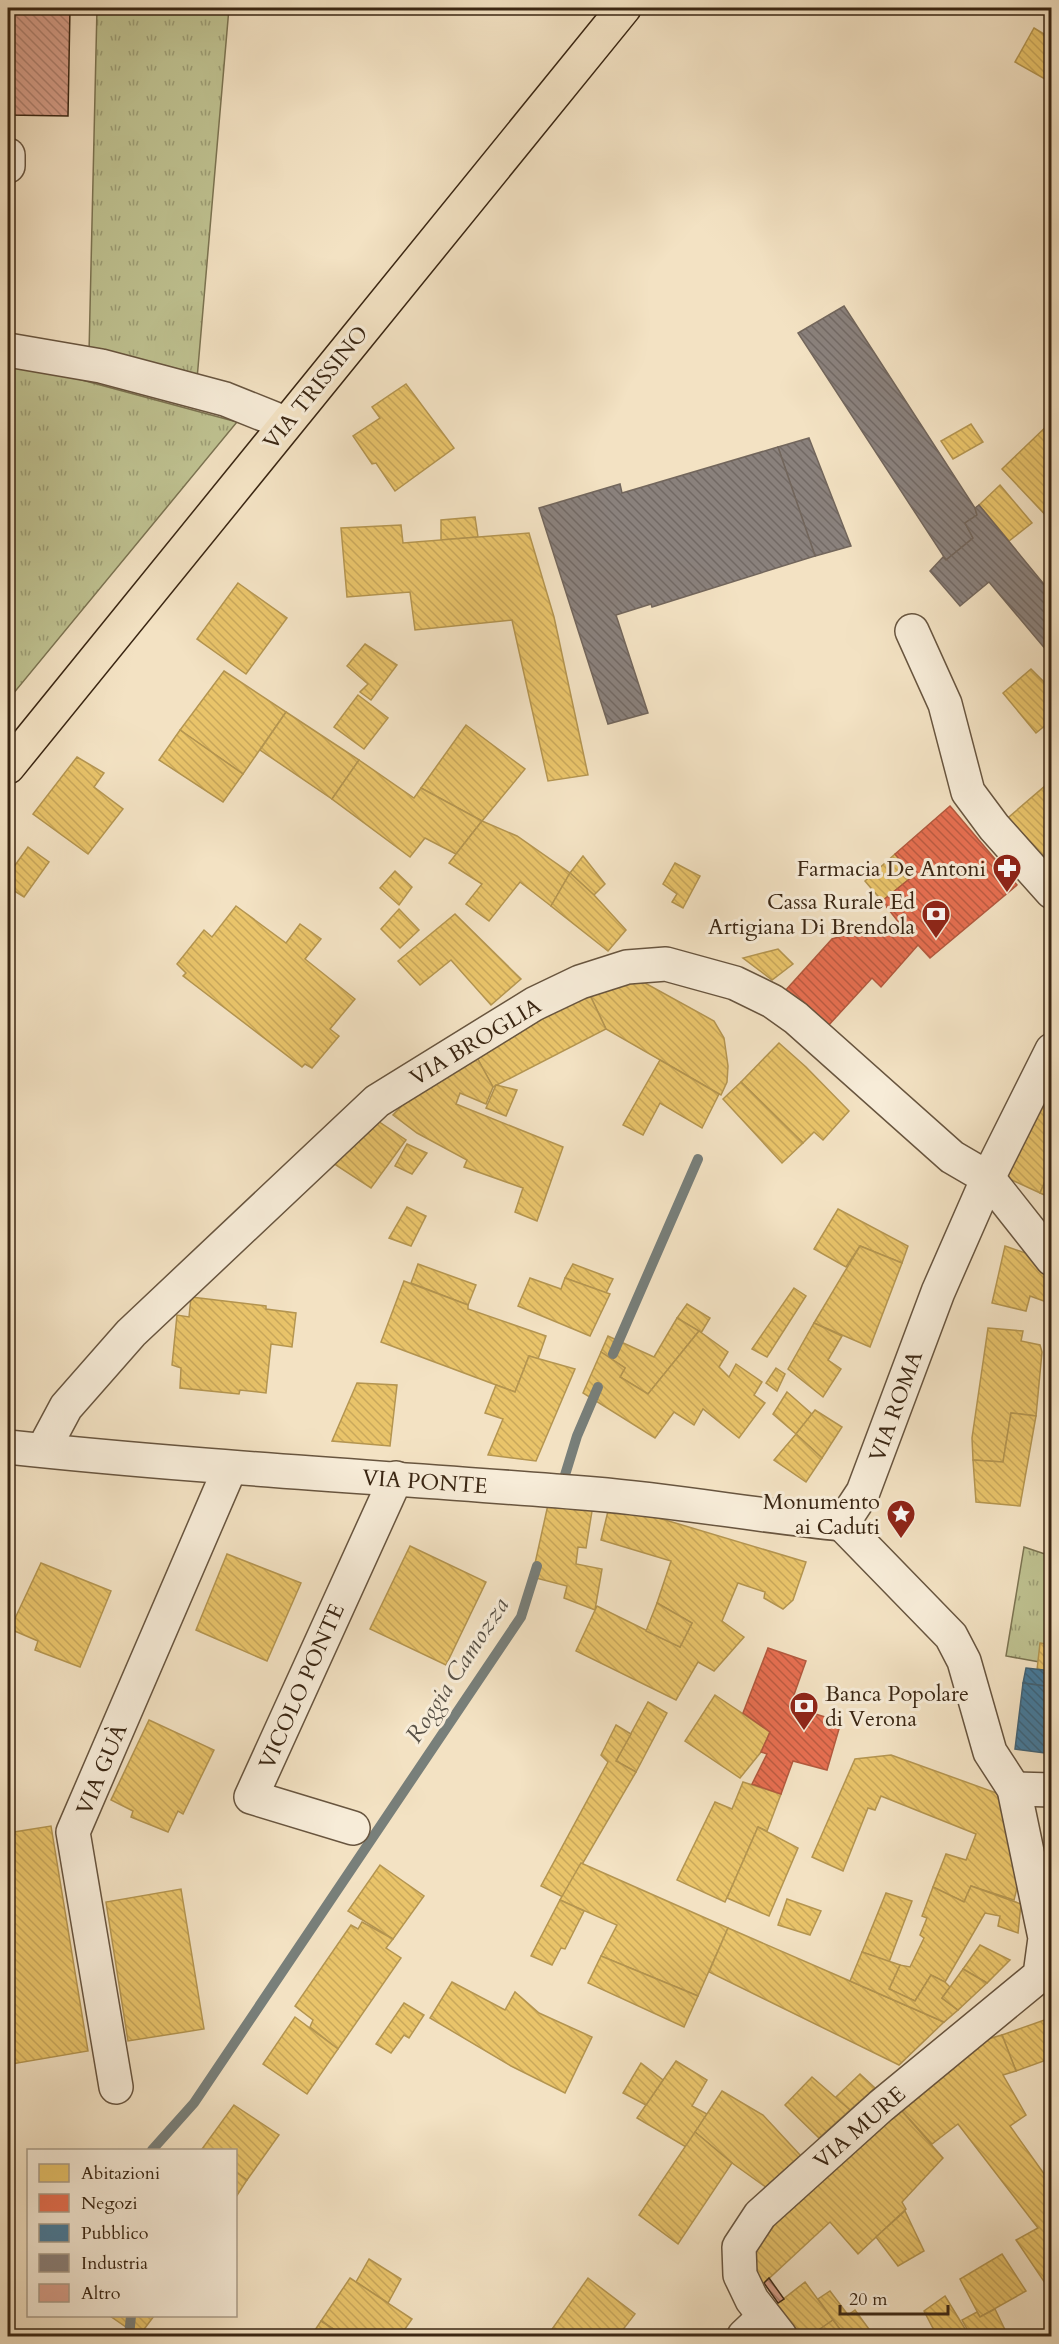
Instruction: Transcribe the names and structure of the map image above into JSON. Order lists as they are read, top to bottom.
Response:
{
  "streets": {
    "main road": ["VIA TRISSINO"],
    "street": [
      "VIA BROGLIA",
      "VIA ROMA",
      "VIA PONTE",
      "VICOLO PONTE",
      "VIA GUÀ",
      "VIA MURE"
    ]
  },
  "crossings": [
    ["VIA BROGLIA", "VIA ROMA"],
    ["VIA BROGLIA", "VIA PONTE"],
    ["VIA ROMA", "VIA PONTE"],
    ["VIA PONTE", "VICOLO PONTE"],
    ["VIA PONTE", "VIA GUÀ"]
  ],
  "water": ["Roggia Camozza"],
  "places": {
    "pharmacy": ["Farmacia De Antoni"],
    "bank": ["Cassa Rurale Ed Artigiana Di Brendola", "Banca Popolare di Verona"],
    "place": ["Monumento ai Caduti"]
  },
  "legend": [
    "Abitazioni",
    "Negozi",
    "Pubblico",
    "Industria",
    "Altro"
  ],
  "scale_bar": "20 m"
}
